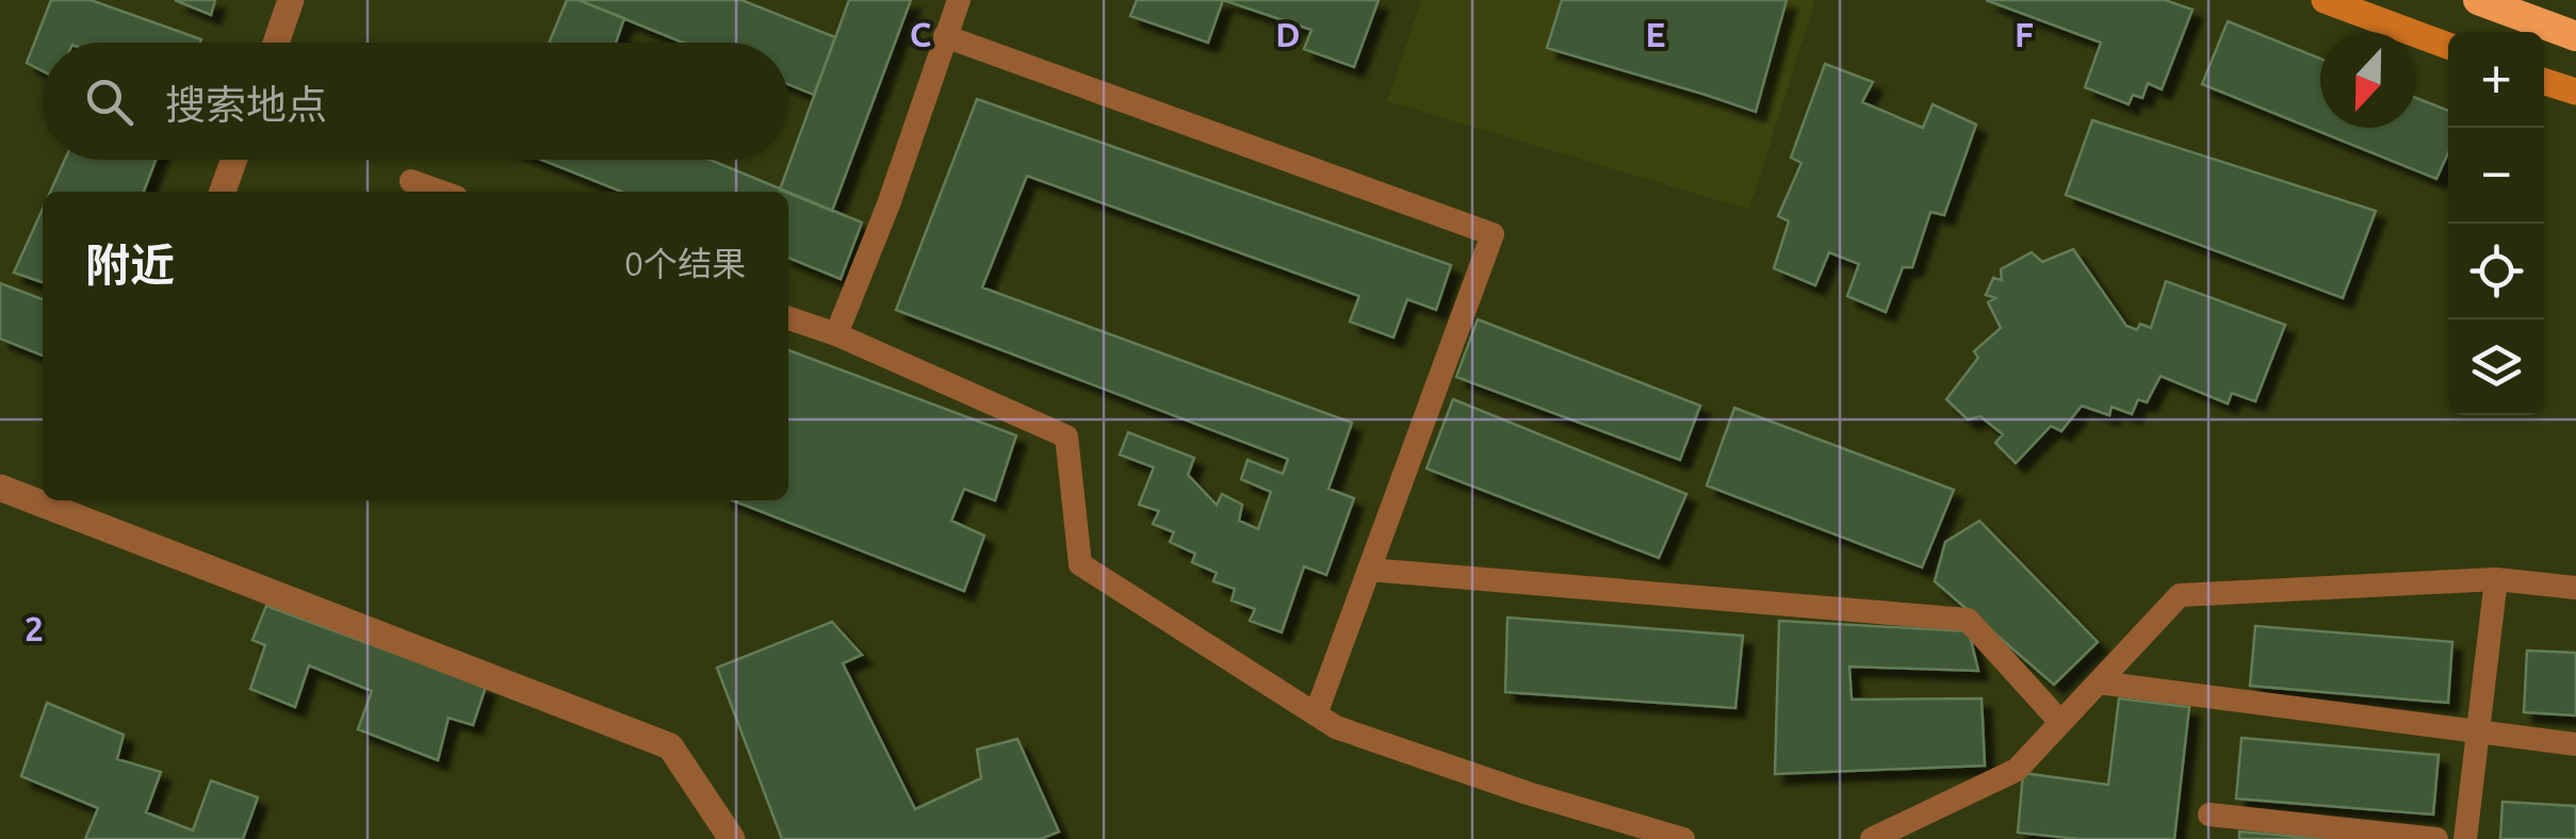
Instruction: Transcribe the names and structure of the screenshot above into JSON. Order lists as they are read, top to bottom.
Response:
{
  "north": "bottom",
  "page": {
    "map_buttons": ["+", "−"],
    "search": "搜索地点",
    "heading": ["附近", "0个结果"]
  },
  "grid": {
    "columns": [
      "C",
      "D",
      "E",
      "F"
    ],
    "rows": ["2"]
  }
}
